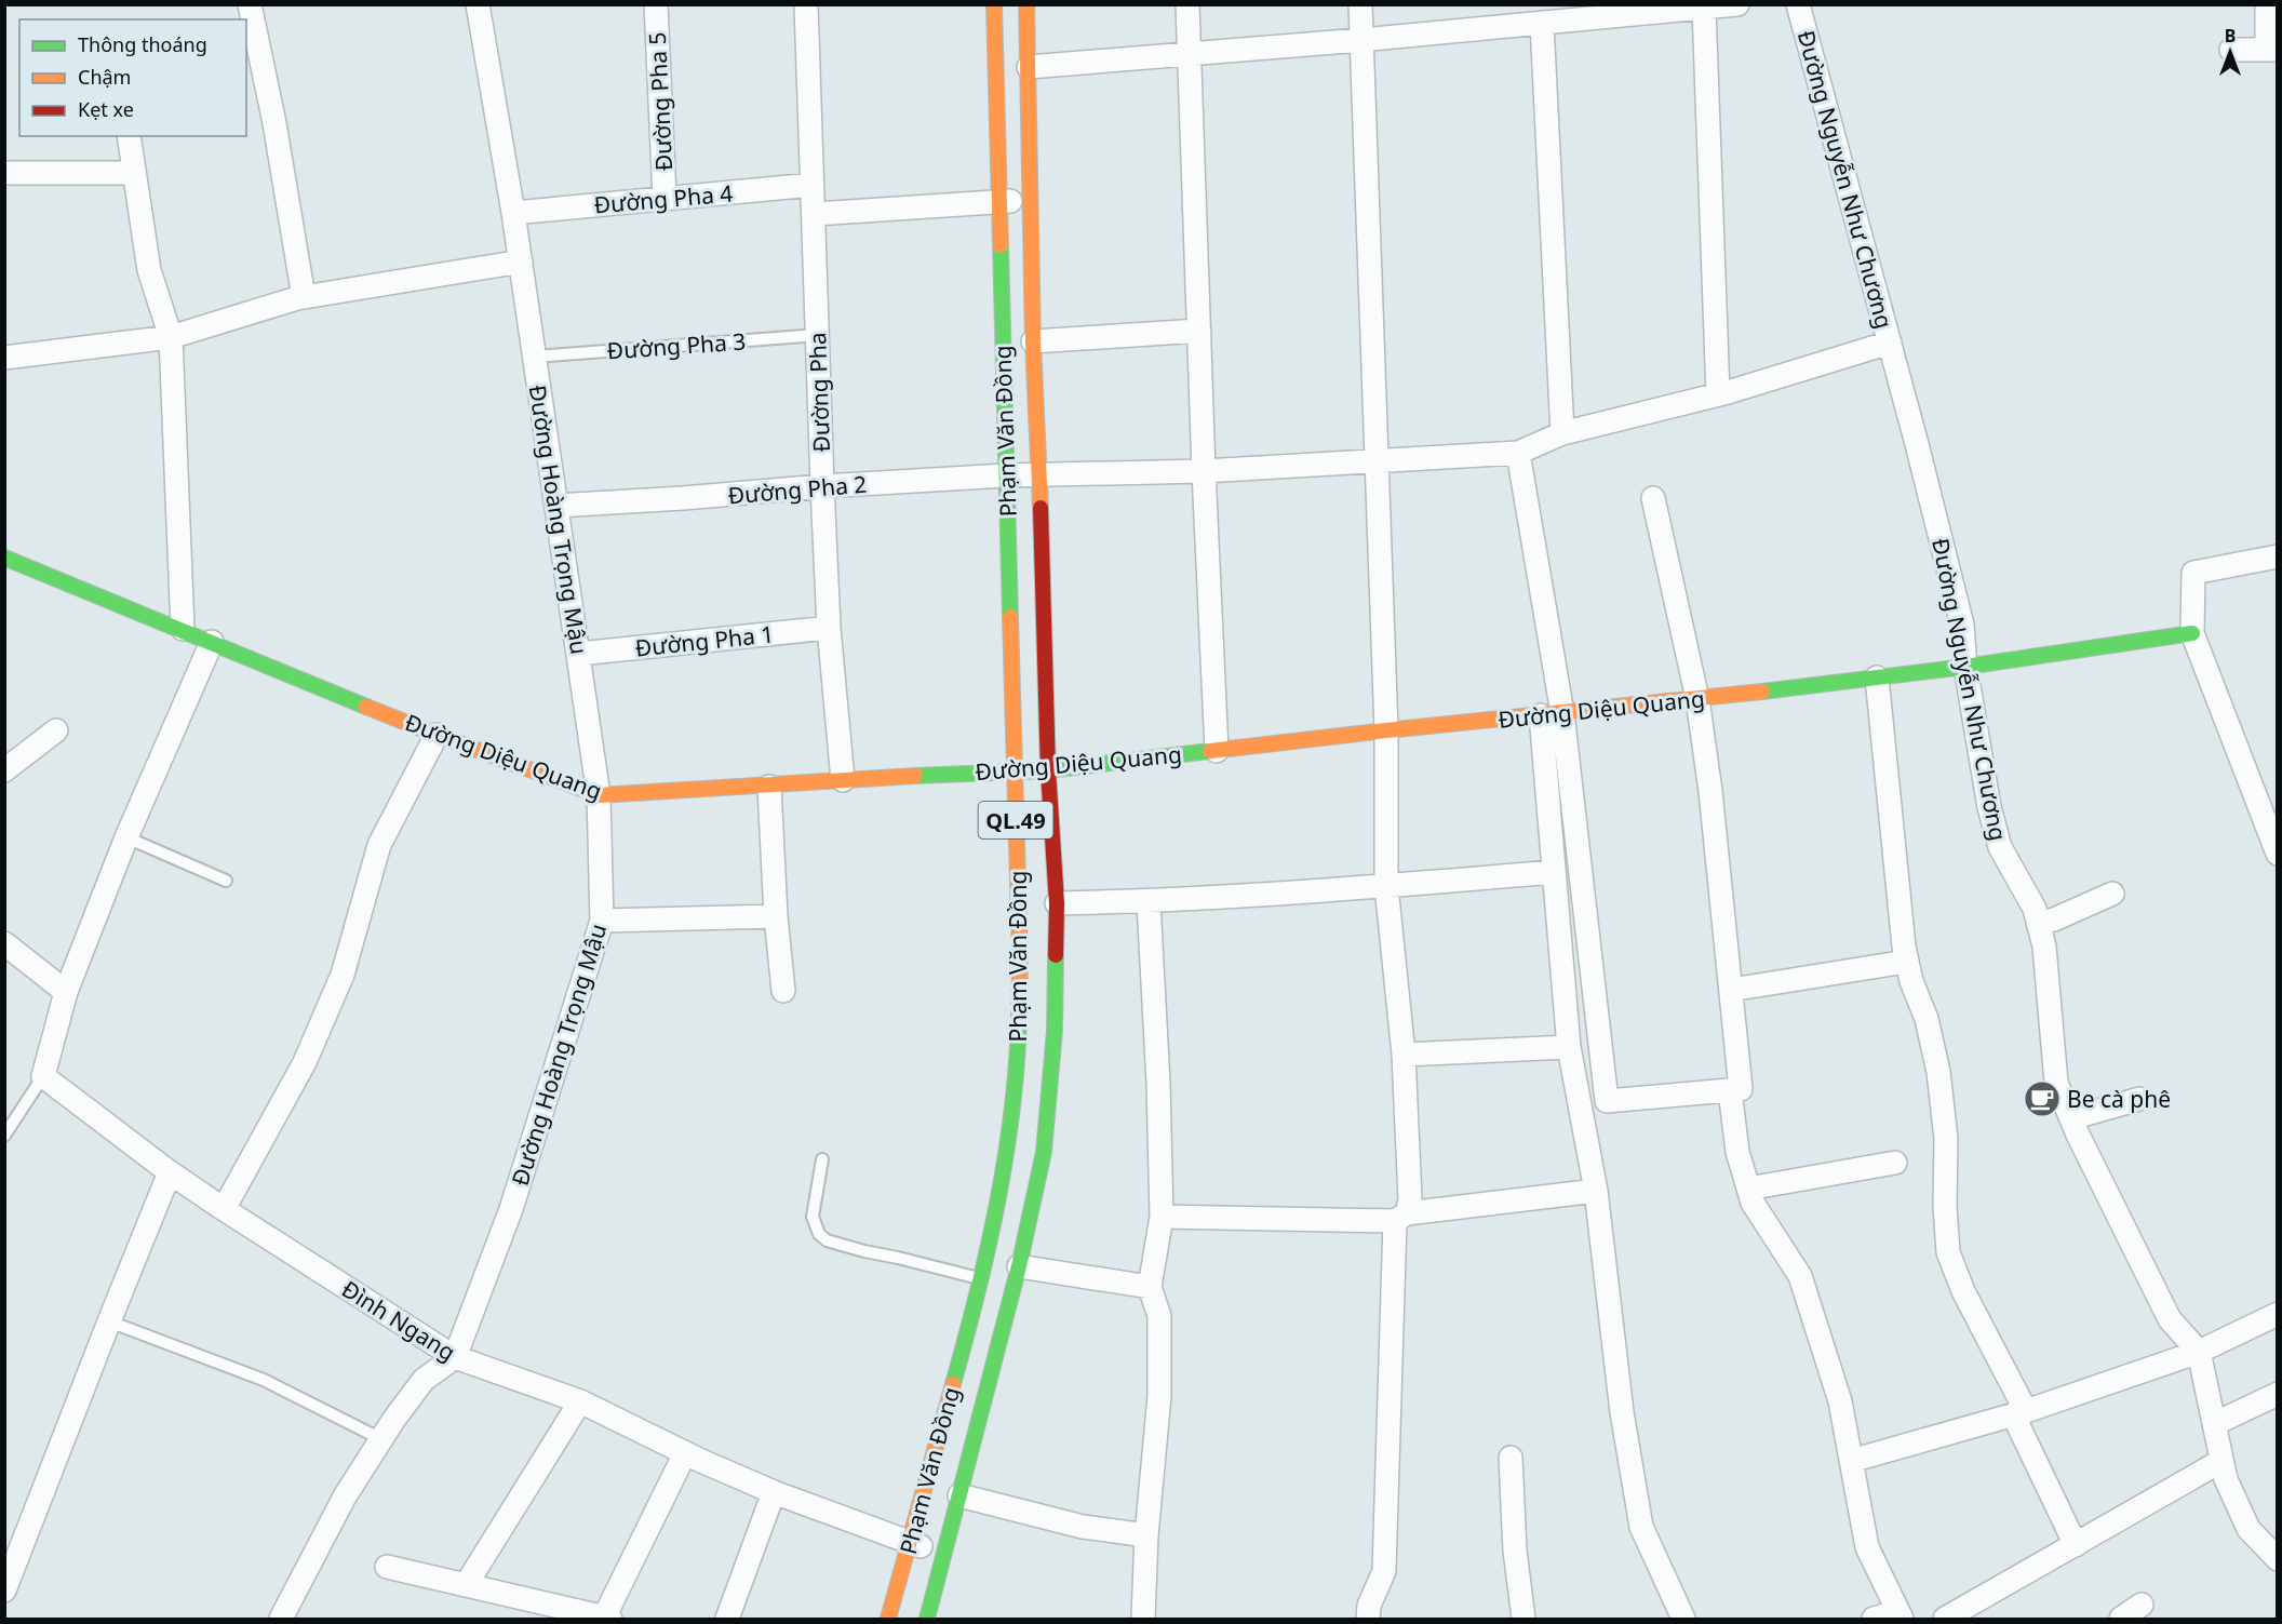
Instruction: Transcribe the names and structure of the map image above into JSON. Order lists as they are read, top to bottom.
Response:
{
  "streets": {
    "main road": ["Phạm Văn Đồng", "Đường Diệu Quang", "QL.49"],
    "street": [
      "Đường Pha 5",
      "Đường Nguyễn Như Chương",
      "Đường Pha 4",
      "Đường Pha",
      "Đường Pha 2",
      "Đường Hoàng Trọng Mậu",
      "Đường Pha 1",
      "Đình Ngang"
    ],
    "lane": ["Đường Pha 3"]
  },
  "crossings": [
    ["Đường Pha 5", "Đường Pha 4"],
    ["Đường Nguyễn Như Chương", "Đường Diệu Quang"],
    ["Đường Pha 4", "Đường Pha"],
    ["Đường Pha 4", "Đường Hoàng Trọng Mậu"],
    ["Đường Pha 3", "Đường Pha"],
    ["Đường Pha 3", "Đường Hoàng Trọng Mậu"],
    ["Đường Pha", "Đường Pha 2"],
    ["Đường Pha", "Đường Pha 1"],
    ["Đường Pha", "Đường Diệu Quang"],
    ["Phạm Văn Đồng", "Đường Pha 2"],
    ["Phạm Văn Đồng", "Đường Diệu Quang"],
    ["Phạm Văn Đồng", "Đình Ngang"],
    ["Đường Pha 2", "Đường Hoàng Trọng Mậu"],
    ["Đường Hoàng Trọng Mậu", "Đường Pha 1"],
    ["Đường Hoàng Trọng Mậu", "Đường Diệu Quang"],
    ["Đường Hoàng Trọng Mậu", "Đình Ngang"]
  ],
  "places": {
    "cafe": ["Be cà phê"]
  },
  "legend": ["Thông thoáng", "Chậm", "Kẹt xe"],
  "north": "top"
}
